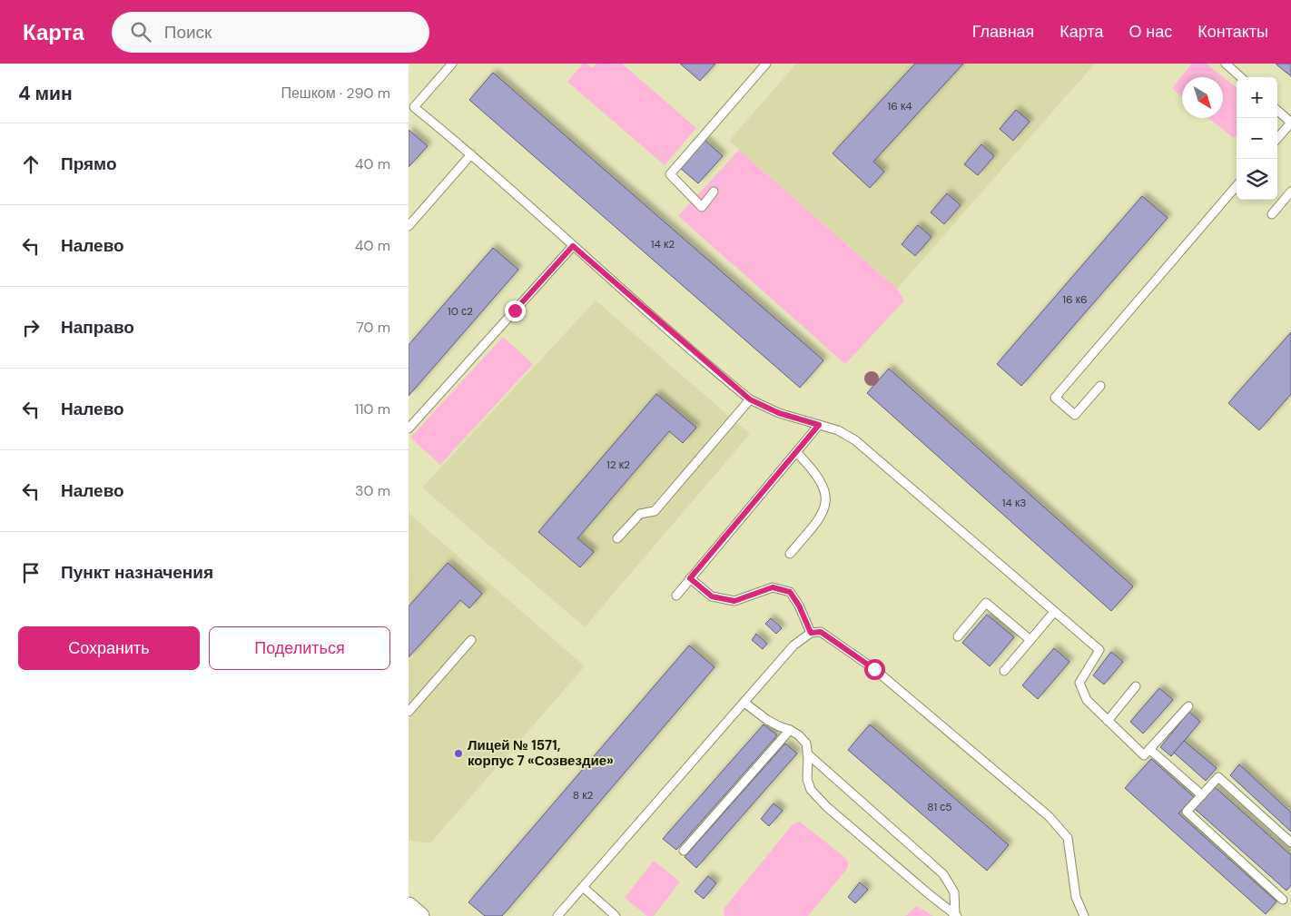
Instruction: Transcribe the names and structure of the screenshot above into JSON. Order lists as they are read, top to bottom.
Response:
{
  "places": ["Лицей № 1571, корпус 7 «Созвездие»"],
  "house_numbers": [
    "16 к4",
    "14 к2",
    "16 к6",
    "10 с2",
    "12 к2",
    "14 к3",
    "8 к2",
    "81 с5"
  ],
  "north": "bottom right",
  "page": {
    "header": "Карта",
    "search": "Поиск",
    "nav": [
      "Главная",
      "Карта",
      "О нас",
      "Контакты"
    ],
    "heading": ["4 мин", "Пешком · 290 m"],
    "map_buttons": ["+", "−"],
    "list": [
      ["Прямо", "40 m"],
      ["Налево", "40 m"],
      ["Направо", "70 m"],
      ["Налево", "110 m"],
      ["Налево", "30 m"],
      "Пункт назначения"
    ],
    "buttons": ["Сохранить", "Поделиться"]
  }
}
